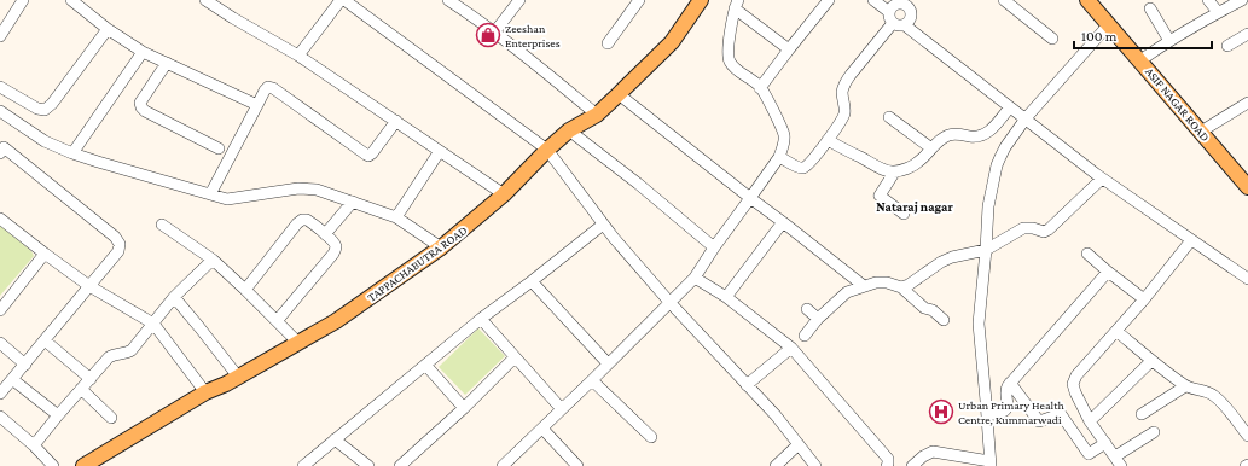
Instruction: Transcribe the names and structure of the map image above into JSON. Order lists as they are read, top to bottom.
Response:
{
  "streets": {
    "main road": ["ASIF NAGAR ROAD", "TAPPACHABUTRA ROAD"]
  },
  "districts": ["Nataraj nagar"],
  "places": {
    "shop": ["Zeeshan Enterprises"],
    "hospital": ["Urban Primary Health Centre, Kummarwadi"]
  },
  "scale_bar": "100 m"
}
